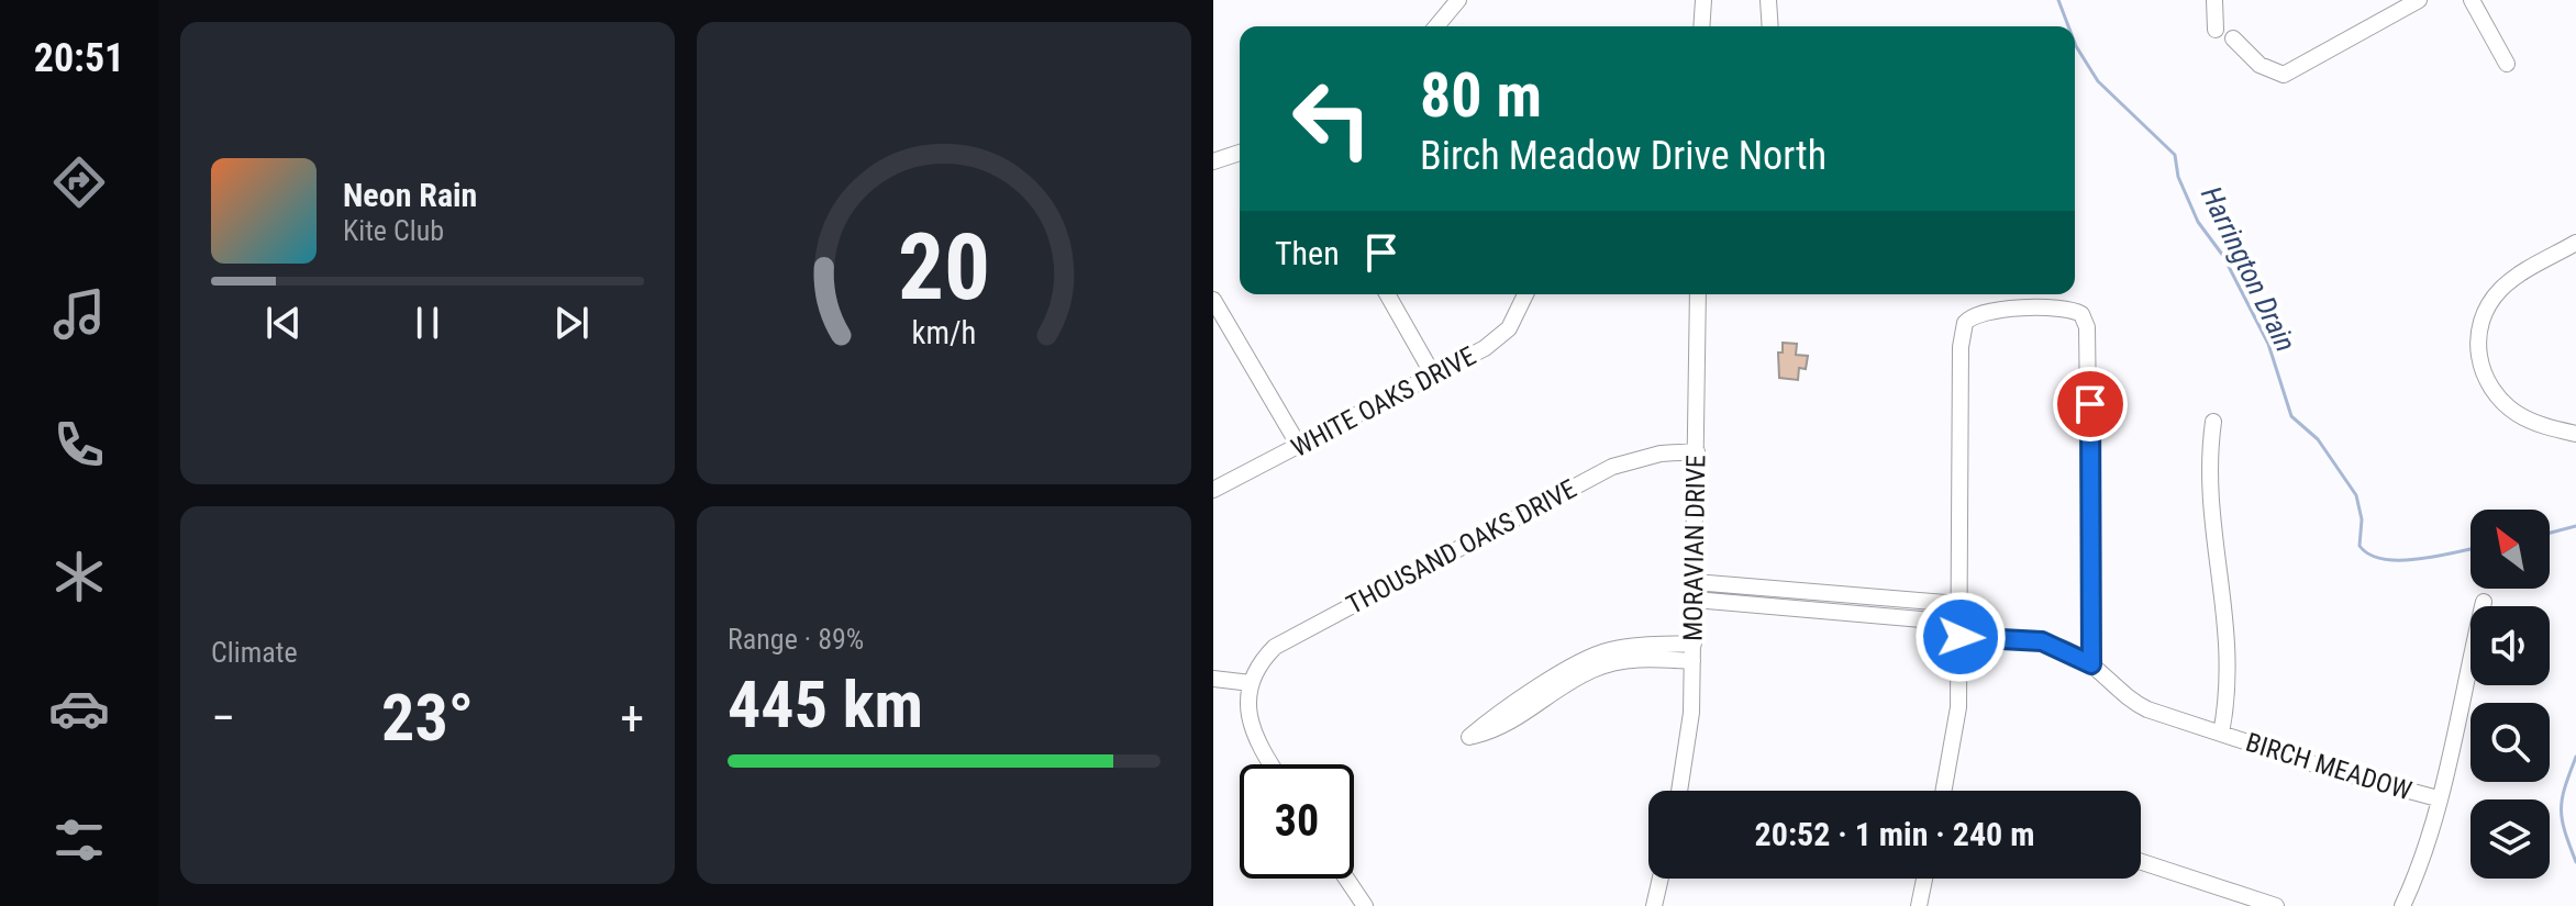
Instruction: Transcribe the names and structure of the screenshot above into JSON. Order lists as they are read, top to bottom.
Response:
{
  "streets": {
    "street": [
      "WHITE OAKS DRIVE",
      "THOUSAND OAKS DRIVE",
      "MORAVIAN DRIVE",
      "BIRCH MEADOW"
    ]
  },
  "crossings": [
    ["THOUSAND OAKS DRIVE", "MORAVIAN DRIVE"],
    ["MORAVIAN DRIVE", "BIRCH MEADOW"]
  ],
  "water": ["Harrington Drain"],
  "north": "top left",
  "page": {
    "tabs": "20:51",
    "turn": ["80 m", "Birch Meadow Drive North"],
    "song": ["Neon Rain", "Kite Club"],
    "then": "Then",
    "tile": [
      "Climate",
      ["Range · 89%", "445 km"]
    ],
    "heat": ["−", "23°", "+"],
    "limit": "30",
    "trip": "20:52 · 1 min · 240 m",
    "gauge": ["20", "km/h"]
  }
}
